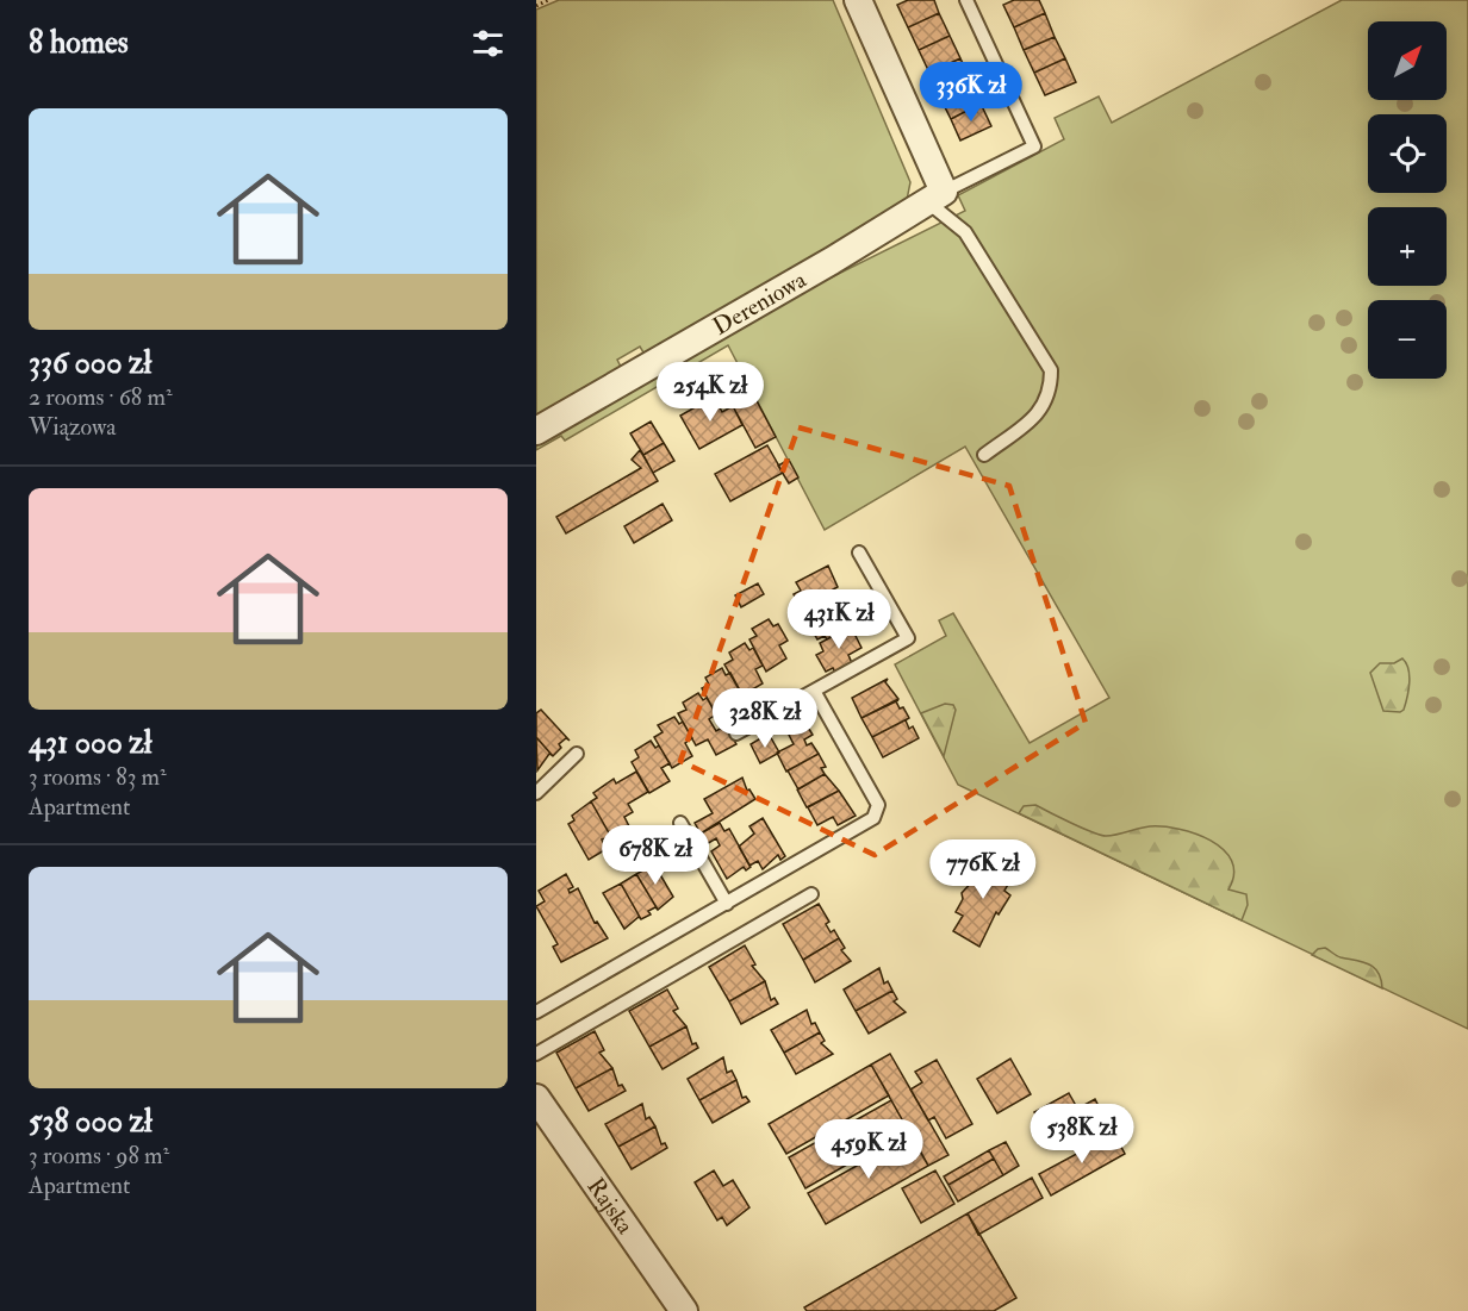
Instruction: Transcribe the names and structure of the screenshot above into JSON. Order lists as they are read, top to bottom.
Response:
{
  "streets": {
    "street": ["Dereniowa", "Rajska"]
  },
  "north": "top right",
  "page": {
    "heading": "8 homes",
    "map_buttons": ["+", "−"],
    "price": [
      "336K zł",
      "254K zł",
      "431K zł",
      "328K zł",
      "678K zł",
      "776K zł",
      "538K zł",
      "459K zł"
    ],
    "list": [
      {
        "name": "336 000 zł",
        "note": "2 rooms · 68 m² · Wiązowa"
      },
      {
        "name": "431 000 zł",
        "note": "3 rooms · 83 m² · Apartment"
      },
      {
        "name": "538 000 zł",
        "note": "3 rooms · 98 m² · Apartment"
      }
    ]
  }
}
